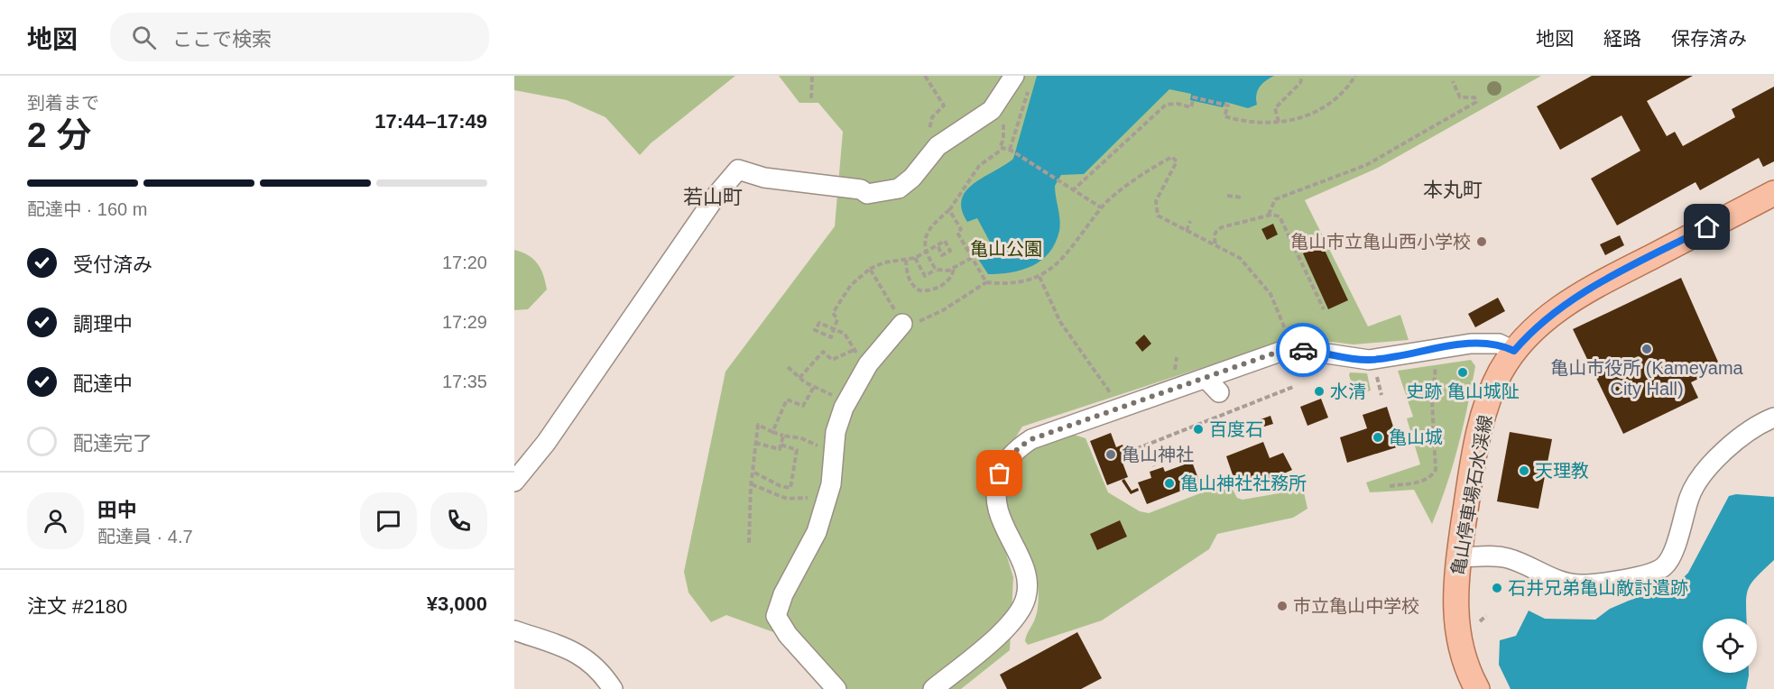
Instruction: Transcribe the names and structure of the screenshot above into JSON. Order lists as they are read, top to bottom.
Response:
{
  "streets": {
    "main road": ["亀山停車場石水渓線"]
  },
  "districts": ["本丸町", "若山町"],
  "parks": ["亀山公園"],
  "places": [
    "亀山市立亀山西小学校",
    "亀山市役所 (Kameyama City Hall)",
    "史跡 亀山城阯",
    "水清",
    "百度石",
    "亀山城",
    "亀山神社",
    "天理教",
    "亀山神社社務所",
    "石井兄弟亀山敵討遺跡",
    "市立亀山中学校"
  ],
  "page": {
    "header": "地図",
    "search": "ここで検索",
    "nav": ["地図", "経路", "保存済み"],
    "heading": ["2 分", "到着まで", "17:44–17:49"],
    "panel": [
      "田中",
      "配達員 · 4.7",
      "注文 #2180",
      "¥3,000"
    ],
    "bar": "配達中 · 160 m",
    "list": [
      ["受付済み", "17:20"],
      ["調理中", "17:29"],
      ["配達中", "17:35"],
      "配達完了"
    ]
  }
}
